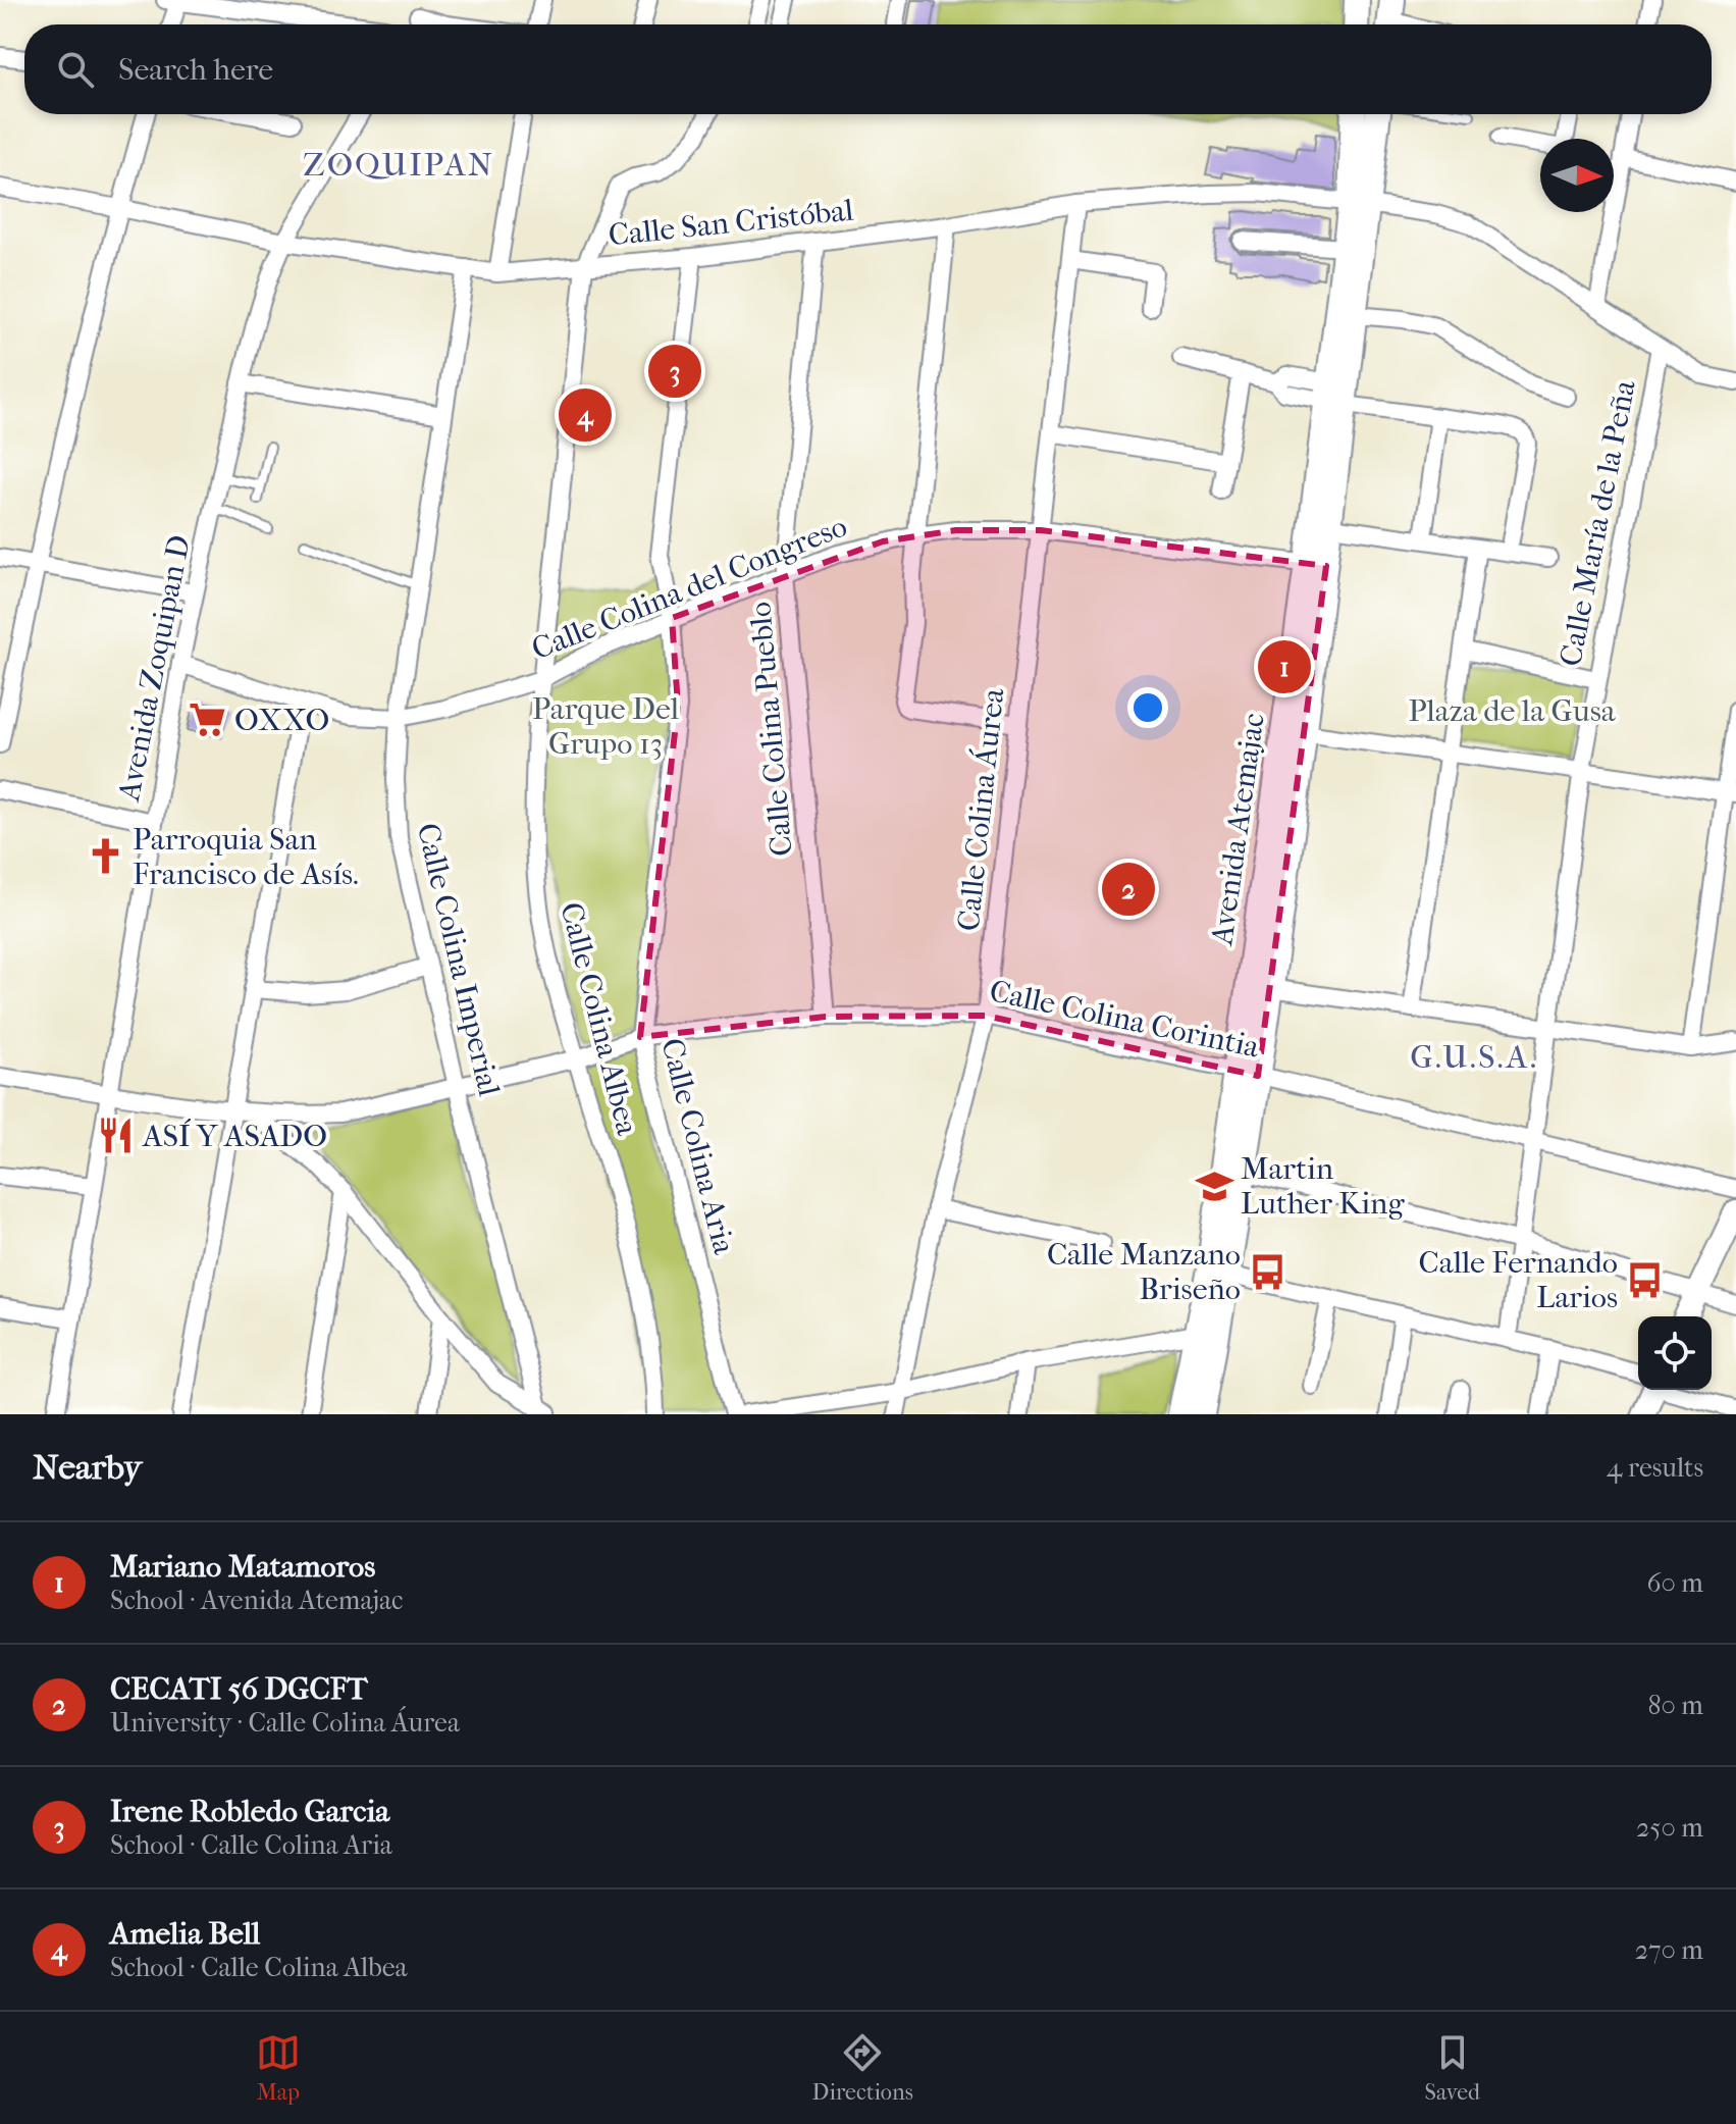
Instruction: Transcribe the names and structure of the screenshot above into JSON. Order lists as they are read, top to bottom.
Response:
{
  "streets": {
    "main road": ["Avenida Atemajac"],
    "street": [
      "Calle San Cristóbal",
      "Calle María de la Peña",
      "Calle Colina del Congreso",
      "Avenida Zoquipan D",
      "Calle Colina Pueblo",
      "Calle Colina Áurea",
      "Calle Colina Imperial",
      "Calle Colina Albea",
      "Calle Colina Corintia",
      "Calle Colina Aria"
    ]
  },
  "crossings": [
    ["Calle San Cristóbal", "Calle María de la Peña"],
    ["Calle San Cristóbal", "Avenida Zoquipan D"],
    ["Calle San Cristóbal", "Calle Colina Pueblo"],
    ["Calle San Cristóbal", "Calle Colina Áurea"],
    ["Calle San Cristóbal", "Avenida Atemajac"],
    ["Calle San Cristóbal", "Calle Colina Imperial"],
    ["Calle San Cristóbal", "Calle Colina Albea"],
    ["Calle San Cristóbal", "Calle Colina Aria"],
    ["Calle María de la Peña", "Calle Colina Corintia"],
    ["Calle Colina del Congreso", "Avenida Zoquipan D"],
    ["Calle Colina del Congreso", "Calle Colina Pueblo"],
    ["Calle Colina del Congreso", "Calle Colina Áurea"],
    ["Calle Colina del Congreso", "Avenida Atemajac"],
    ["Calle Colina del Congreso", "Calle Colina Imperial"],
    ["Calle Colina del Congreso", "Calle Colina Albea"],
    ["Calle Colina del Congreso", "Calle Colina Aria"],
    ["Avenida Zoquipan D", "Calle Colina Corintia"],
    ["Calle Colina Pueblo", "Calle Colina Corintia"],
    ["Calle Colina Áurea", "Calle Colina Corintia"],
    ["Avenida Atemajac", "Calle Colina Corintia"],
    ["Calle Colina Imperial", "Calle Colina Corintia"],
    ["Calle Colina Albea", "Calle Colina Corintia"],
    ["Calle Colina Corintia", "Calle Colina Aria"]
  ],
  "districts": ["ZOQUIPAN", "G.U.S.A."],
  "parks": ["Parque Del Grupo 13", "Plaza de la Gusa"],
  "places": {
    "supermarket": ["OXXO"],
    "church": ["Parroquia San Francisco de Asís."],
    "restaurant": ["ASÍ Y ASADO"],
    "school or university": ["Martin Luther King"],
    "bus stop": ["Calle Manzano Briseño", "Calle Fernando Larios"]
  },
  "north": "right",
  "page": {
    "search": "Search here",
    "pins": [
      "3",
      "4",
      "1",
      "2"
    ],
    "heading": ["Nearby", "4 results"],
    "list": [
      {
        "mark": "1",
        "name": "Mariano Matamoros",
        "note": "School · Avenida Atemajac",
        "value": "60 m"
      },
      {
        "mark": "2",
        "name": "CECATI 56 DGCFT",
        "note": "University · Calle Colina Áurea",
        "value": "80 m"
      },
      {
        "mark": "3",
        "name": "Irene Robledo Garcia",
        "note": "School · Calle Colina Aria",
        "value": "250 m"
      },
      {
        "mark": "4",
        "name": "Amelia Bell",
        "note": "School · Calle Colina Albea",
        "value": "270 m"
      }
    ],
    "nav": ["Map", "Directions", "Saved"]
  }
}
